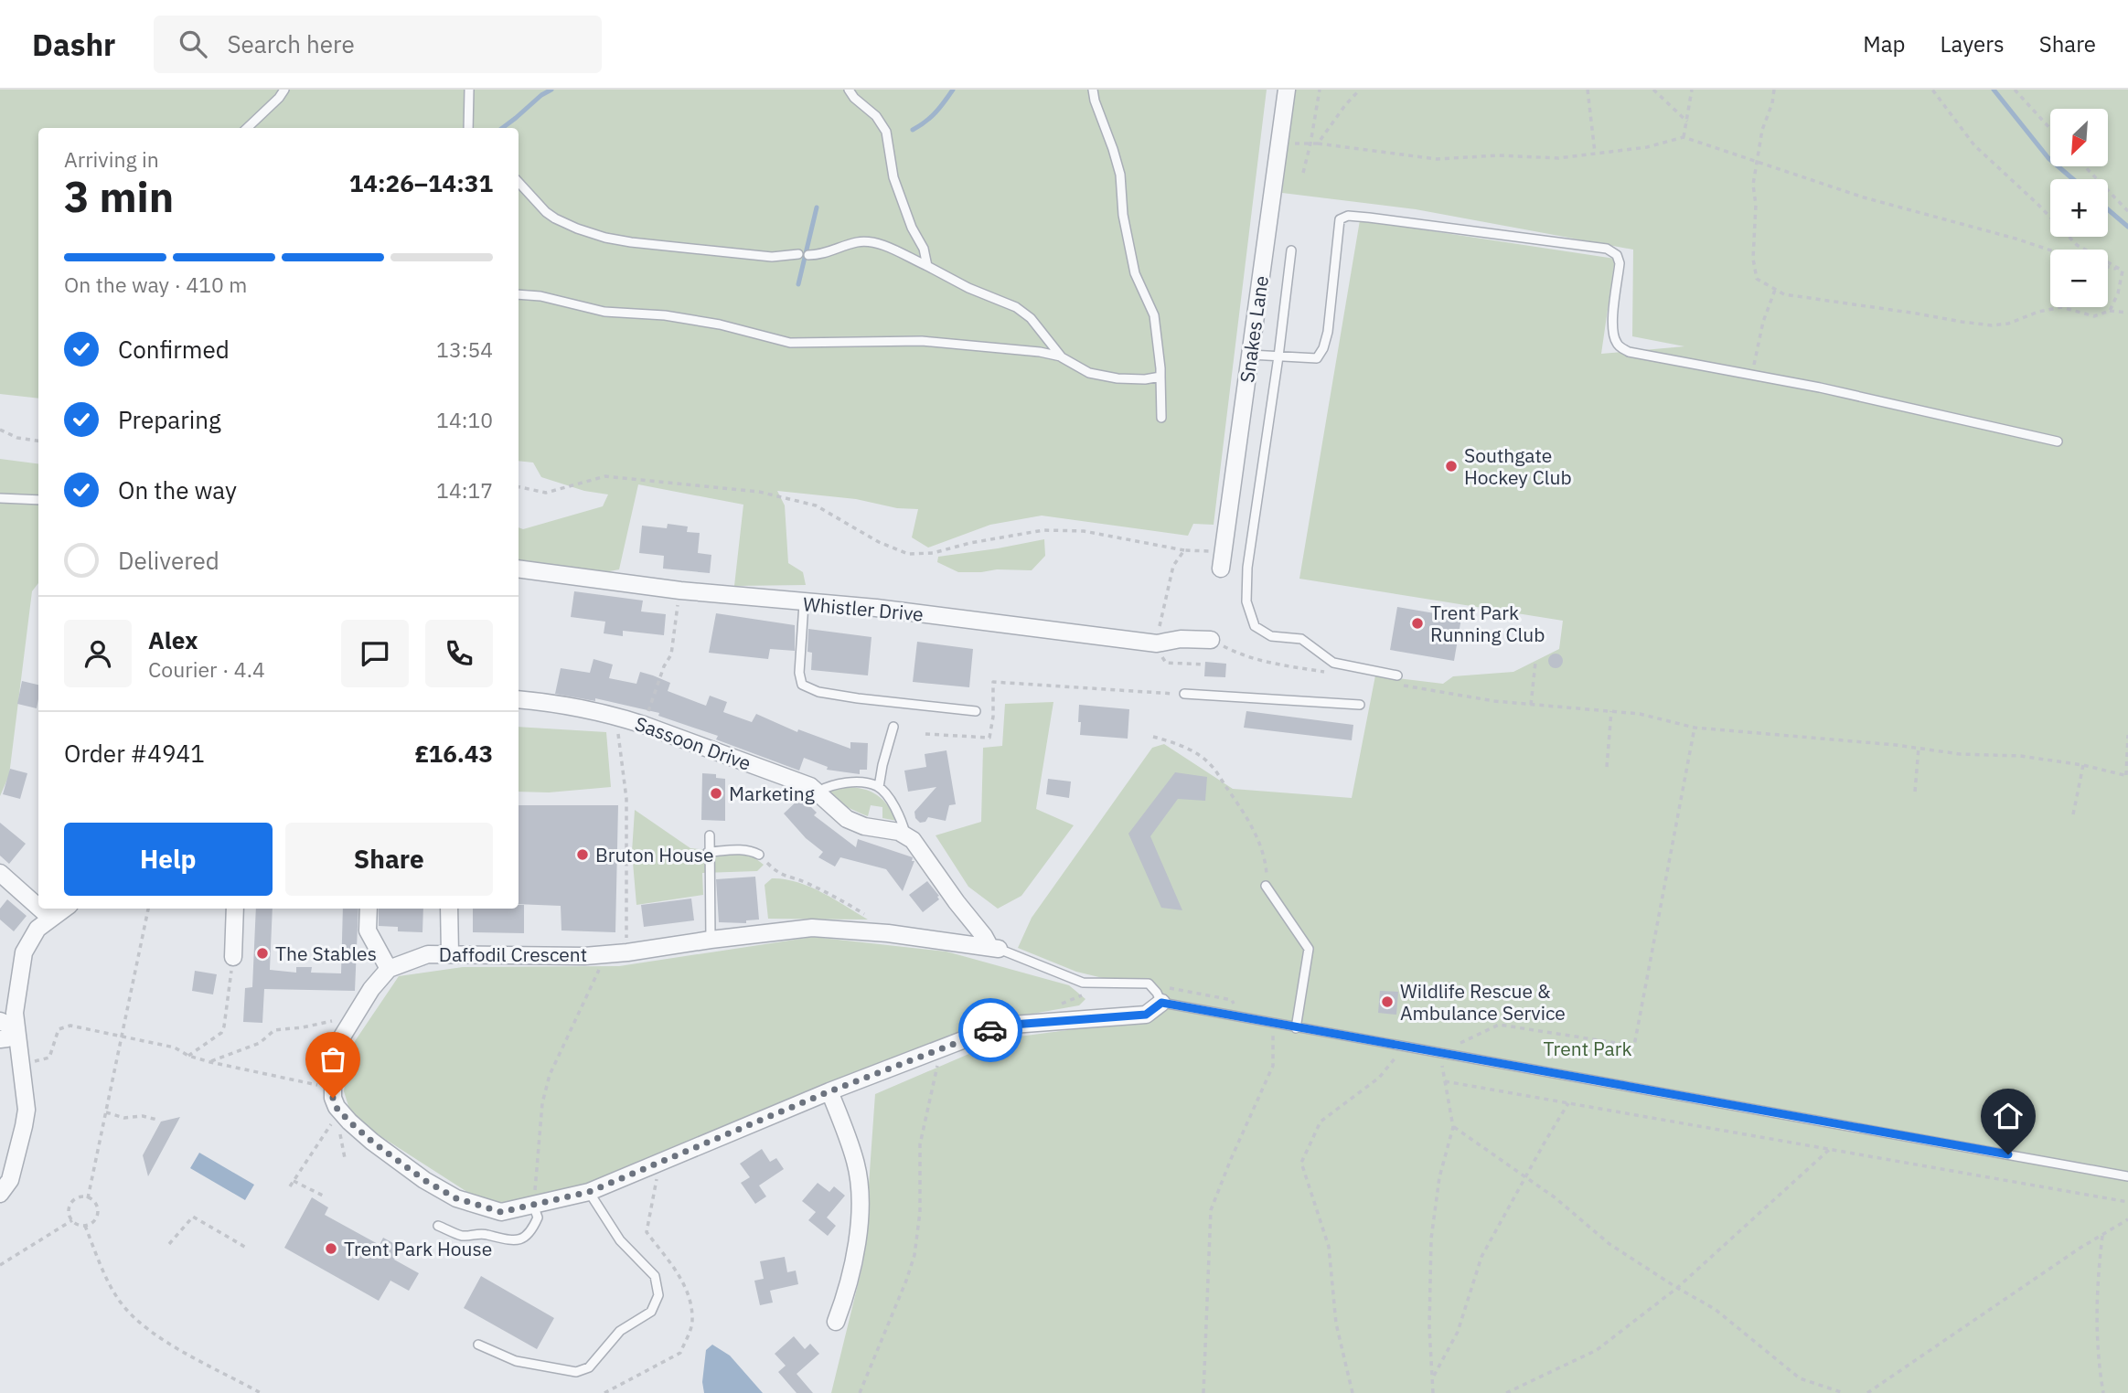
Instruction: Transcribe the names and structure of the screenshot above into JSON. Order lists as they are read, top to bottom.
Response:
{
  "streets": {
    "street": [
      "Snakes Lane",
      "Whistler Drive",
      "Sassoon Drive",
      "Daffodil Crescent"
    ]
  },
  "parks": ["Trent Park"],
  "places": [
    "Southgate Hockey Club",
    "Trent Park Running Club",
    "Marketing",
    "Bruton House",
    "The Stables",
    "Wildlife Rescue & Ambulance Service",
    "Trent Park House"
  ],
  "north": "bottom left",
  "page": {
    "header": "Dashr",
    "search": "Search here",
    "nav": ["Map", "Layers", "Share"],
    "map_buttons": ["+", "−"],
    "heading": ["3 min", "Arriving in", "14:26–14:31"],
    "panel": [
      "Alex",
      "Courier · 4.4",
      "Order #4941",
      "£16.43"
    ],
    "bar": "On the way · 410 m",
    "list": [
      ["Confirmed", "13:54"],
      ["Preparing", "14:10"],
      ["On the way", "14:17"],
      "Delivered"
    ],
    "buttons": ["Help", "Share"]
  }
}
